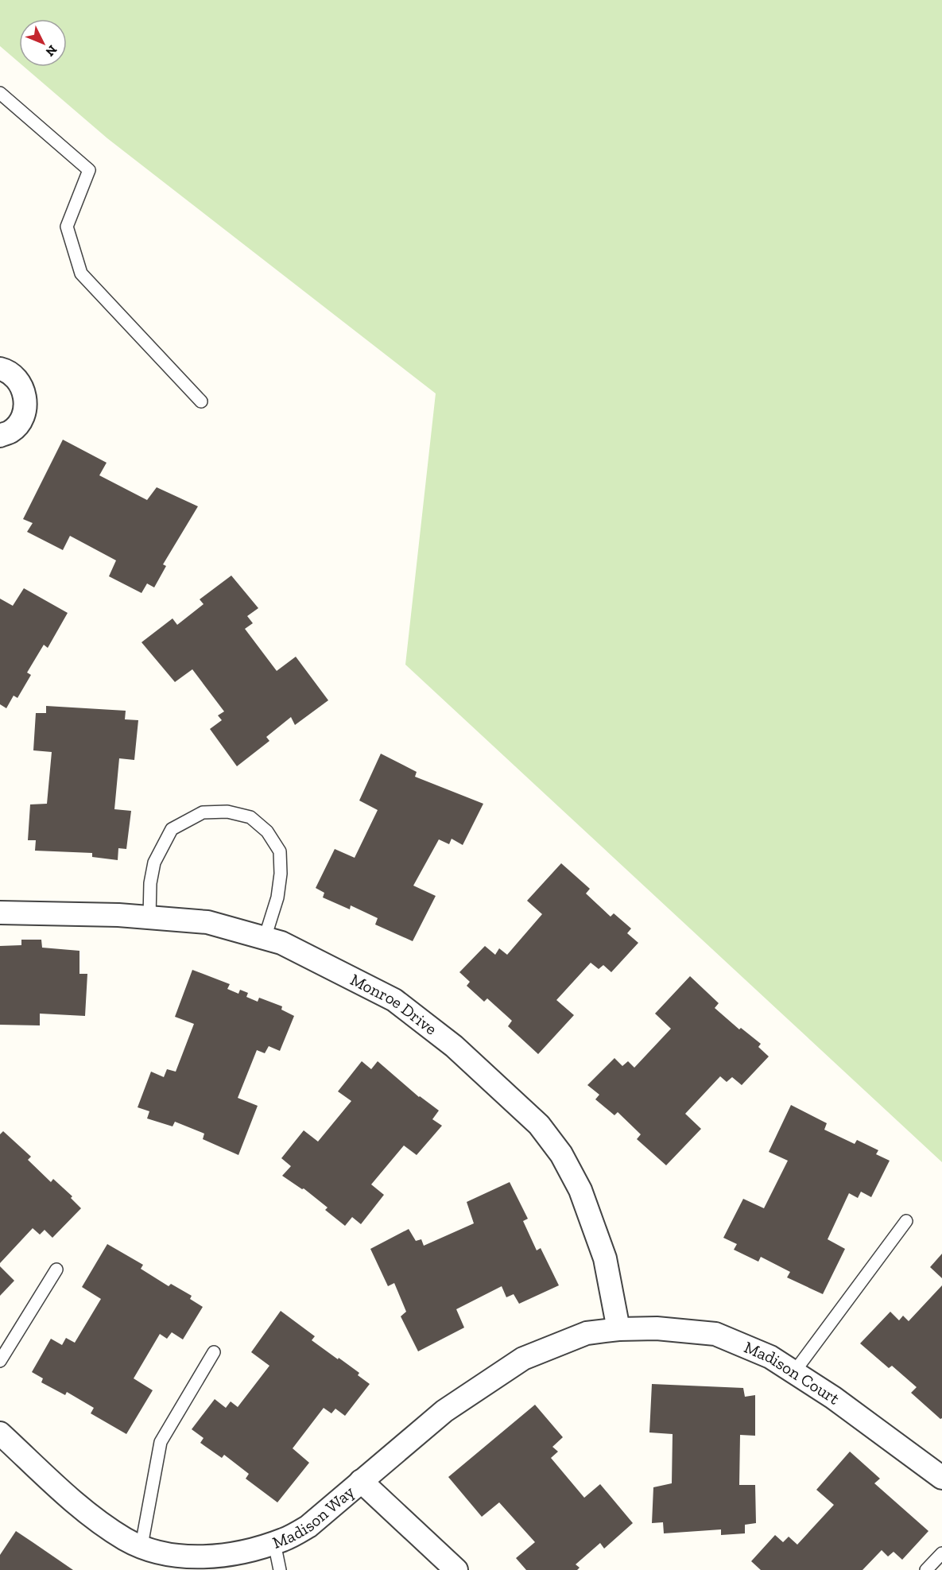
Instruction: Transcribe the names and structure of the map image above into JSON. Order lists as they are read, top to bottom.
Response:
{
  "streets": {
    "street": ["Monroe Drive", "Madison Court", "Madison Way"]
  },
  "crossings": [
    ["Monroe Drive", "Madison Court"],
    ["Monroe Drive", "Madison Way"],
    ["Madison Court", "Madison Way"]
  ],
  "north": "bottom right"
}
